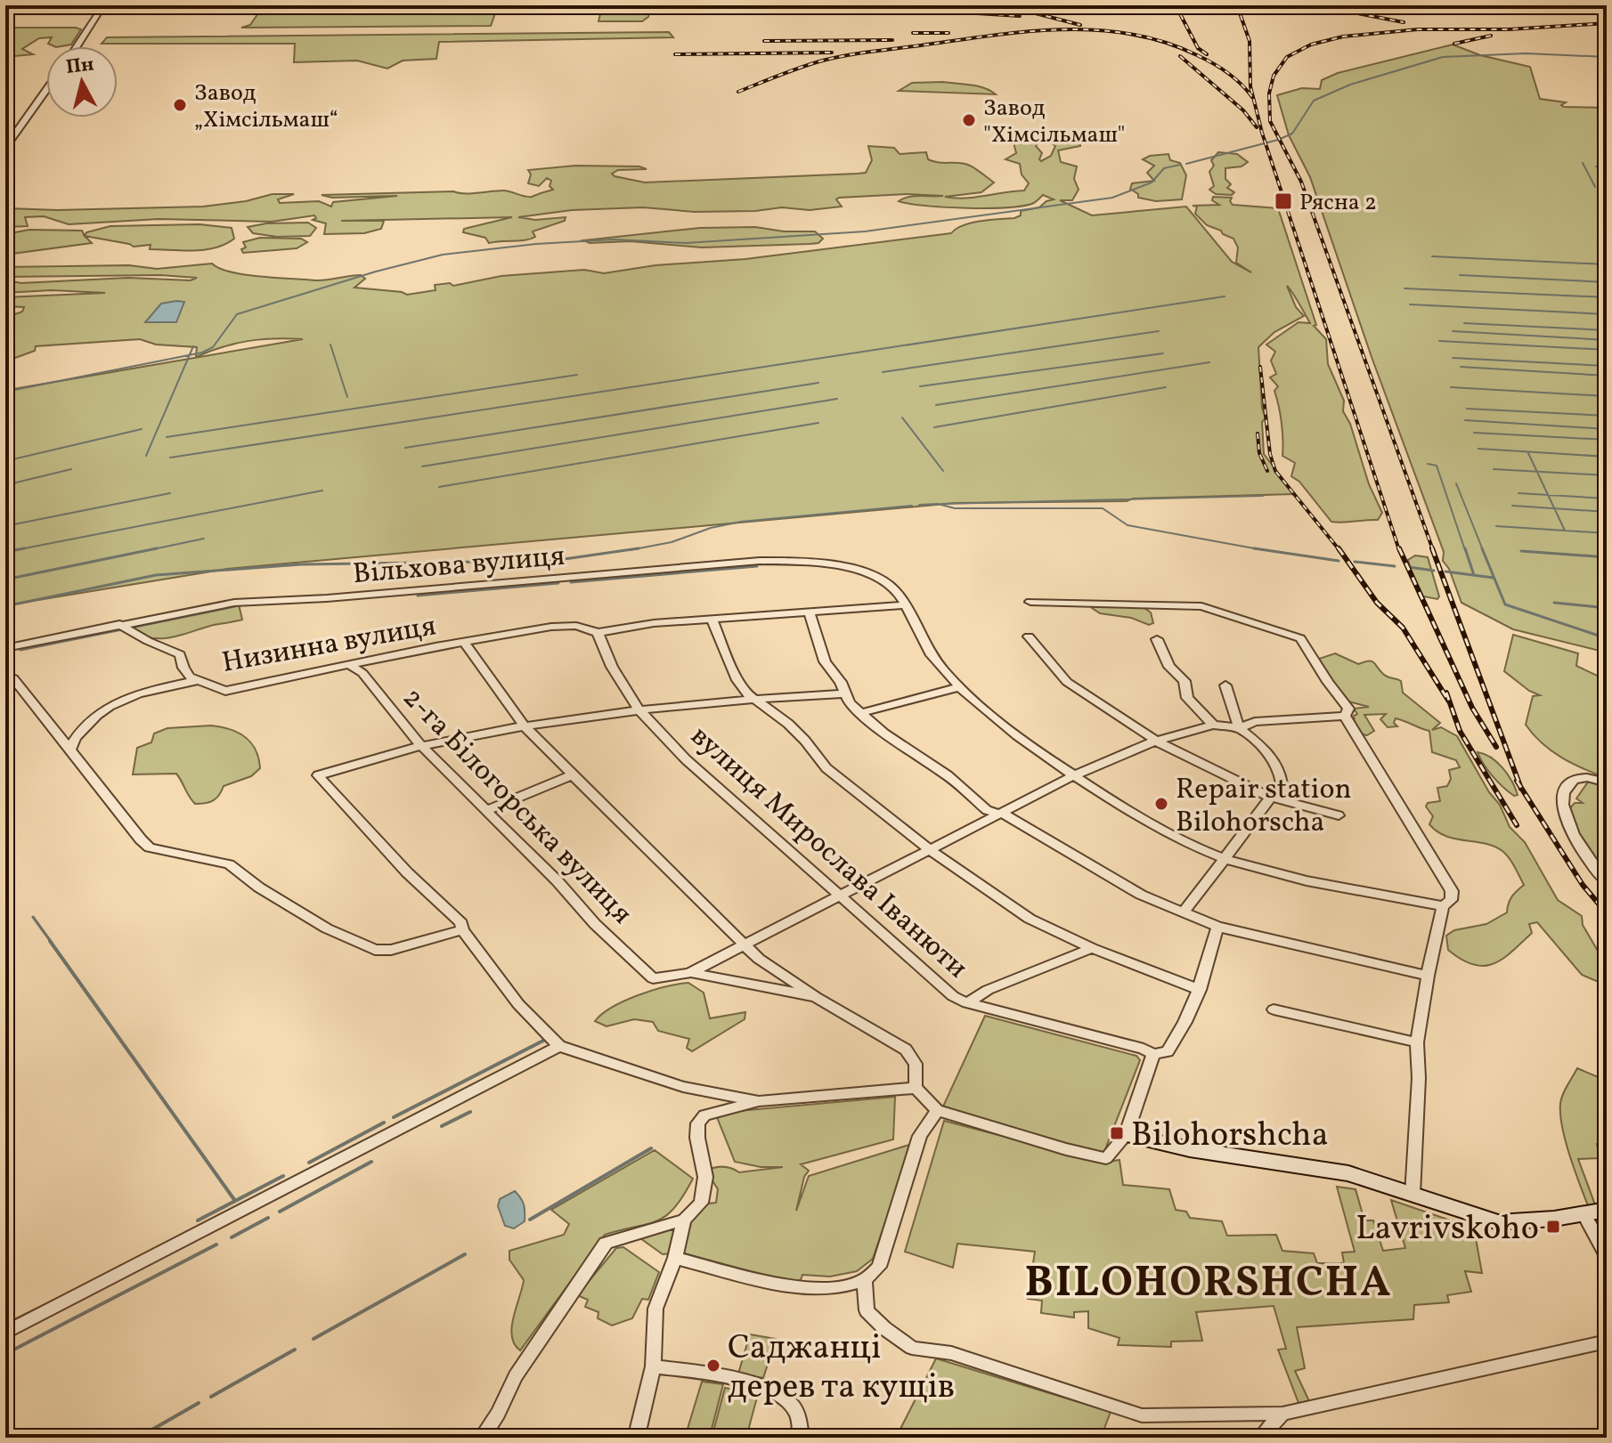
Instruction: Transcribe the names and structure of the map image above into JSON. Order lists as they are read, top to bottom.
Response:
{
  "streets": {
    "street": [
      "Вільхова вулиця",
      "Низинна вулиця",
      "2-га Білогорська вулиця",
      "вулиця Мирослава Іванюти"
    ]
  },
  "crossings": [
    ["Вільхова вулиця", "Низинна вулиця"],
    ["Низинна вулиця", "2-га Білогорська вулиця"],
    ["Низинна вулиця", "вулиця Мирослава Іванюти"]
  ],
  "districts": ["BILOHORSHCHA"],
  "places": {
    "other": [
      "Завод „Хімсільмаш“",
      "Завод \"Хімсільмаш\"",
      "Repair station Bilohorscha",
      "Саджанці дерев та кущів"
    ],
    "transit": ["Рясна 2", "Bilohorshcha", "Lavrivskoho"]
  },
  "north": "top"
}
